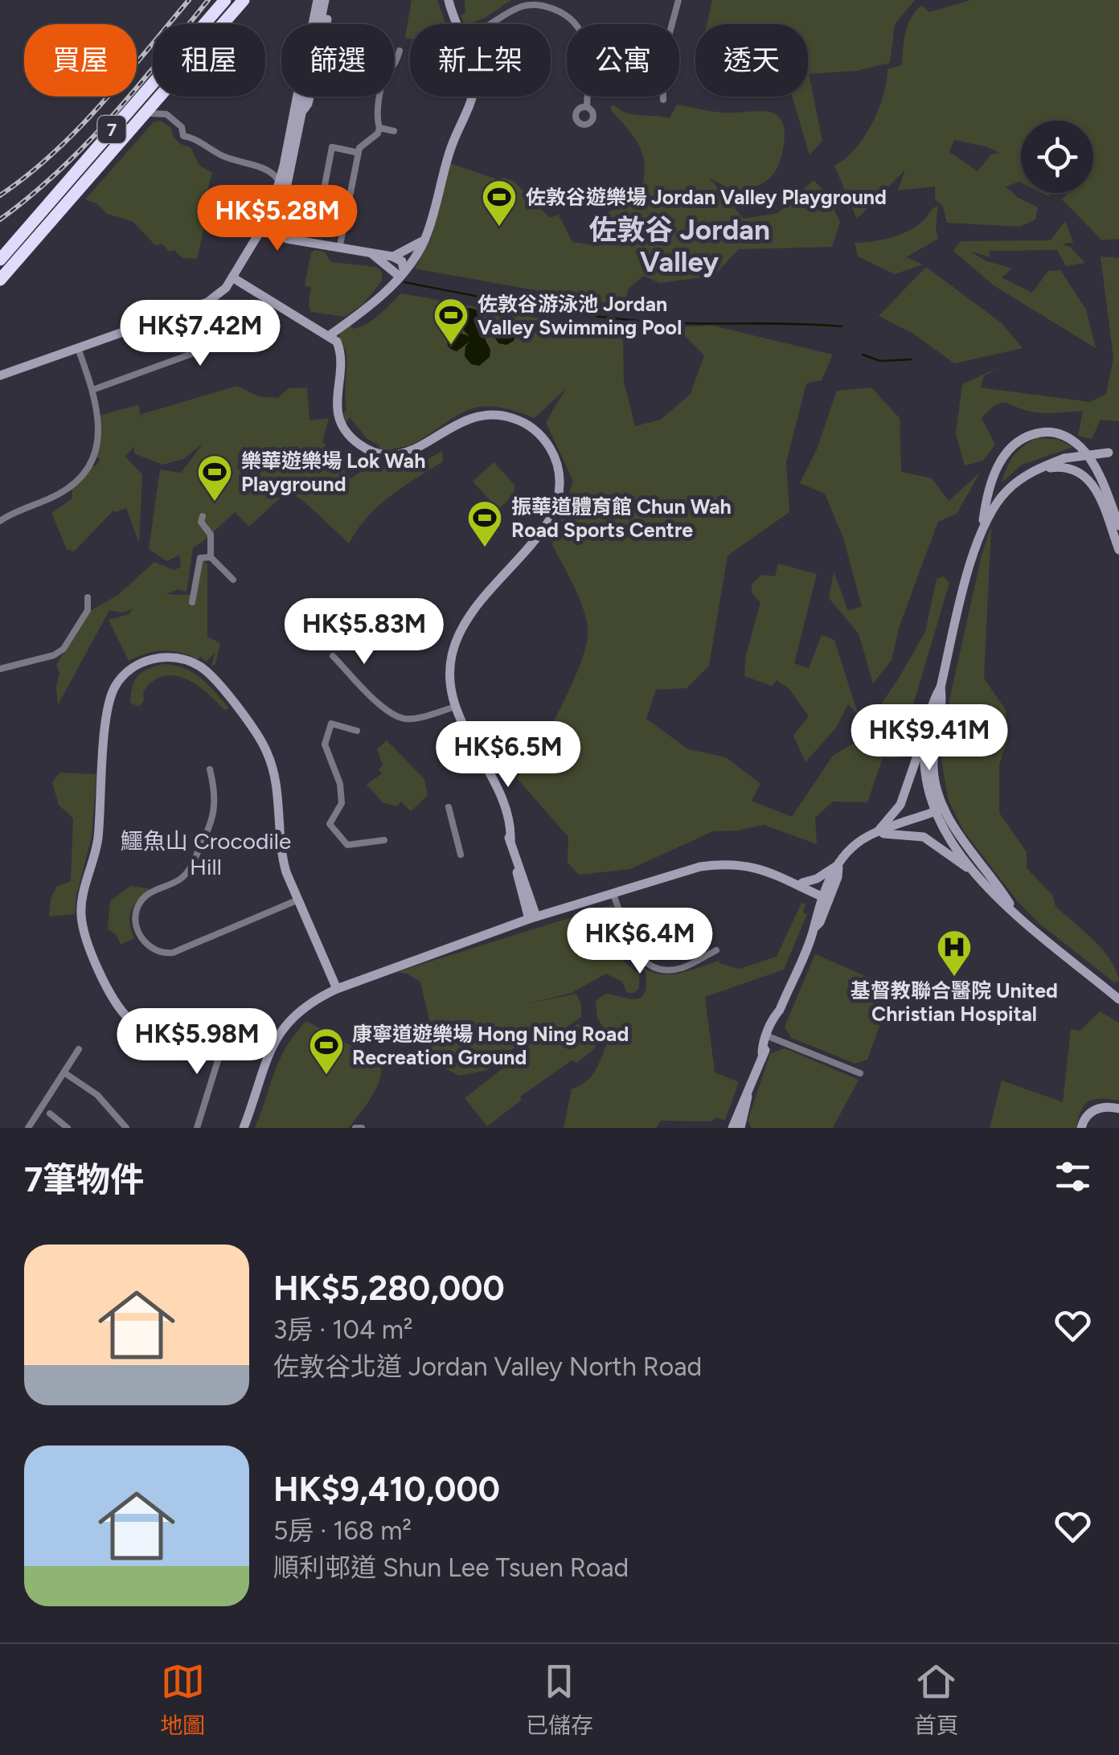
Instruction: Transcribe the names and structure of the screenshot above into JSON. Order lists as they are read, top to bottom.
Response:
{
  "streets": {
    "highway": ["7"]
  },
  "districts": ["佐敦谷 Jordan Valley", "鱷魚山 Crocodile Hill"],
  "places": {
    "sports": [
      "佐敦谷遊樂場 Jordan Valley Playground",
      "佐敦谷游泳池 Jordan Valley Swimming Pool",
      "樂華遊樂場 Lok Wah Playground",
      "振華道體育館 Chun Wah Road Sports Centre",
      "康寧道遊樂場 Hong Ning Road Recreation Ground"
    ],
    "hospital": ["基督教聯合醫院 United Christian Hospital"]
  },
  "page": {
    "chip": [
      "買屋",
      "租屋",
      "篩選",
      "新上架",
      "公寓",
      "透天"
    ],
    "price": [
      "HK$5.28M",
      "HK$7.42M",
      "HK$5.83M",
      "HK$9.41M",
      "HK$6.5M",
      "HK$6.4M",
      "HK$5.98M"
    ],
    "heading": "7筆物件",
    "list": [
      {
        "name": "HK$5,280,000",
        "note": "3房 · 104 m² · 佐敦谷北道 Jordan Valley North Road"
      },
      {
        "name": "HK$9,410,000",
        "note": "5房 · 168 m² · 順利邨道 Shun Lee Tsuen Road"
      }
    ],
    "tabs": ["地圖", "已儲存", "首頁"]
  }
}
